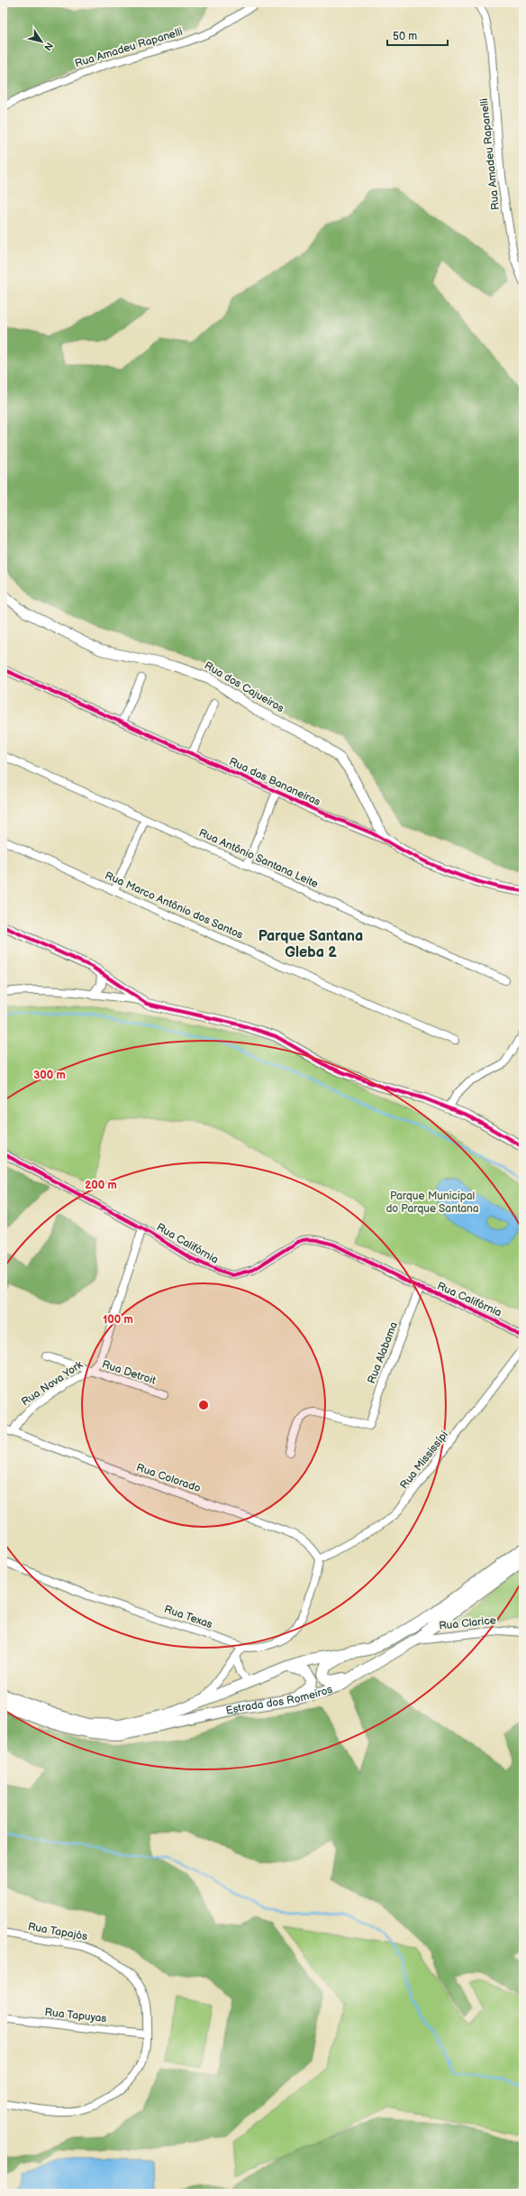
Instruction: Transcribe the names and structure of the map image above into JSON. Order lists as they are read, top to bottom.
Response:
{
  "streets": {
    "main road": ["Estrada dos Romeiros"],
    "street": [
      "Rua Amadeu Rapanelli",
      "Rua dos Cajueiros",
      "Rua das Bananeiras",
      "Rua Antônio Santana Leite",
      "Rua Marco Antônio dos Santos",
      "Rua Califórnia",
      "Rua Alabama",
      "Rua Detroit",
      "Rua Nova York",
      "Rua Mississípi",
      "Rua Colorado",
      "Rua Texas",
      "Rua Clarice",
      "Rua Tapajós",
      "Rua Tapuyas"
    ]
  },
  "crossings": [
    ["Rua dos Cajueiros", "Rua das Bananeiras"],
    ["Rua Califórnia", "Rua Alabama"],
    ["Rua Califórnia", "Rua Nova York"],
    ["Rua Detroit", "Rua Nova York"],
    ["Rua Nova York", "Rua Colorado"],
    ["Rua Mississípi", "Rua Colorado"],
    ["Rua Mississípi", "Rua Texas"],
    ["Rua Colorado", "Rua Texas"],
    ["Rua Clarice", "Estrada dos Romeiros"],
    ["Rua Tapajós", "Rua Tapuyas"]
  ],
  "districts": ["Parque Santana Gleba 2"],
  "parks": ["Parque Municipal do Parque Santana"],
  "scale_bar": "50 m",
  "north": "bottom right",
  "rings": ["300 m", "200 m", "100 m"]
}
